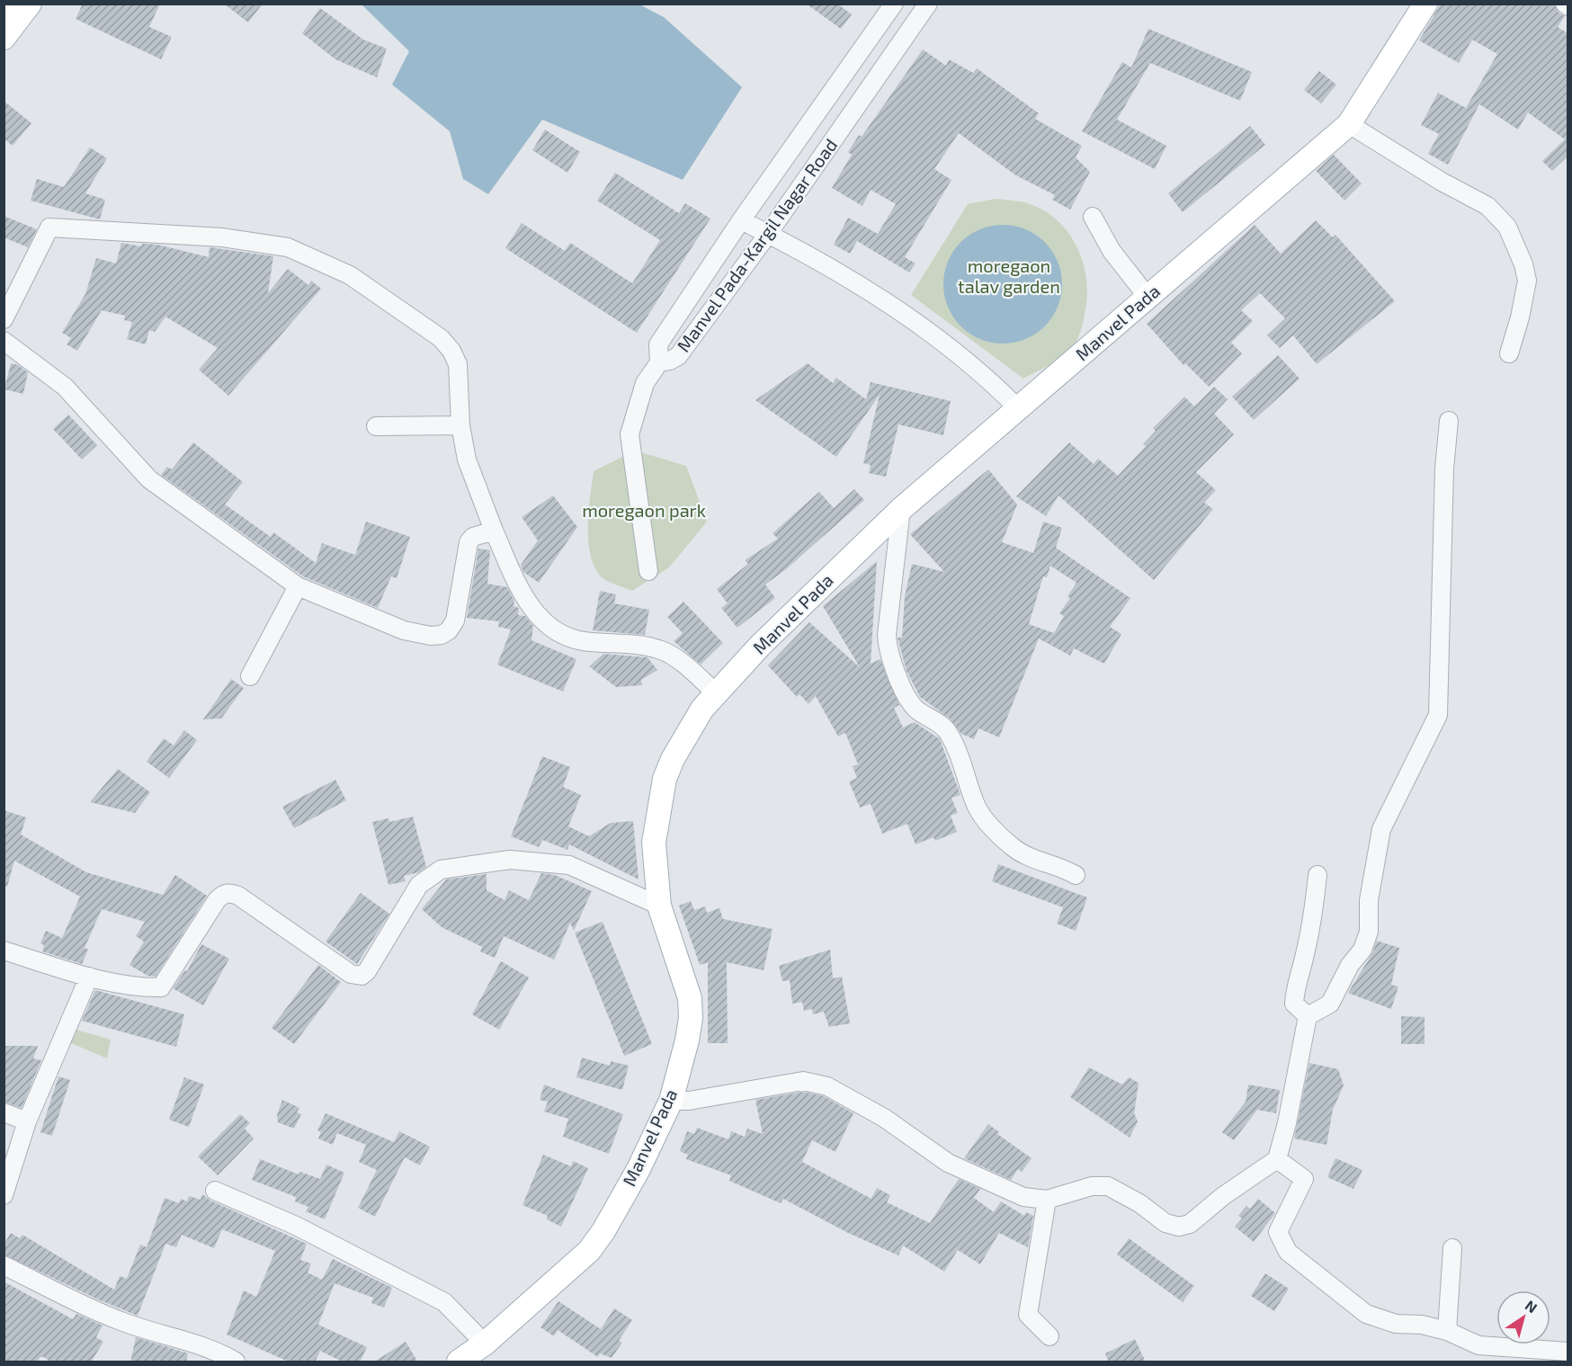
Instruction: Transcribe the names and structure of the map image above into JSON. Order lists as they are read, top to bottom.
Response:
{
  "streets": {
    "main road": ["Manvel Pada"],
    "street": ["Manvel Pada-Kargil Nagar Road"]
  },
  "parks": ["moregaon talav garden", "moregaon park"],
  "north": "top right"
}
